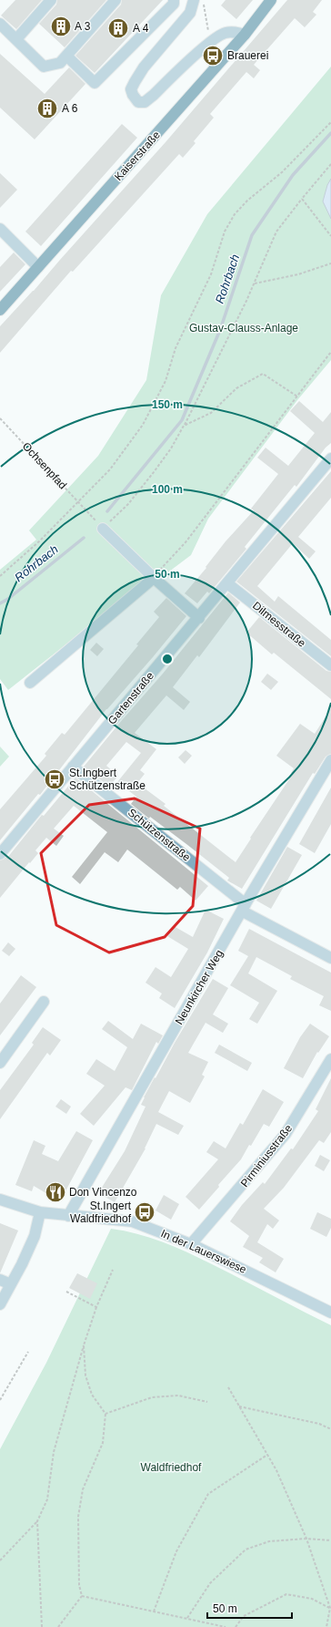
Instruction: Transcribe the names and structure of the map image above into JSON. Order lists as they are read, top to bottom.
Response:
{
  "streets": {
    "main road": ["Kaiserstraße"],
    "street": [
      "Dilmesstraße",
      "Gartenstraße",
      "Schützenstraße",
      "Neunkircher Weg",
      "Pirminiusstraße",
      "In der Lauerswiese"
    ],
    "path": ["Ochsenpfad"]
  },
  "crossings": [
    ["Dilmesstraße", "Gartenstraße"],
    ["Gartenstraße", "Schützenstraße"],
    ["Schützenstraße", "Neunkircher Weg"],
    ["Neunkircher Weg", "In der Lauerswiese"],
    ["Pirminiusstraße", "In der Lauerswiese"]
  ],
  "water": ["Rohrbach"],
  "parks": ["Gustav-Clauss-Anlage", "Waldfriedhof"],
  "places": {
    "building": ["A 3", "A 4", "A 6"],
    "bus stop": ["Brauerei", "St.Ingbert Schützenstraße", "St.Ingert Waldfriedhof"],
    "restaurant": ["Don Vincenzo"]
  },
  "scale_bar": "50 m",
  "rings": ["150 m", "100 m", "50 m"]
}
